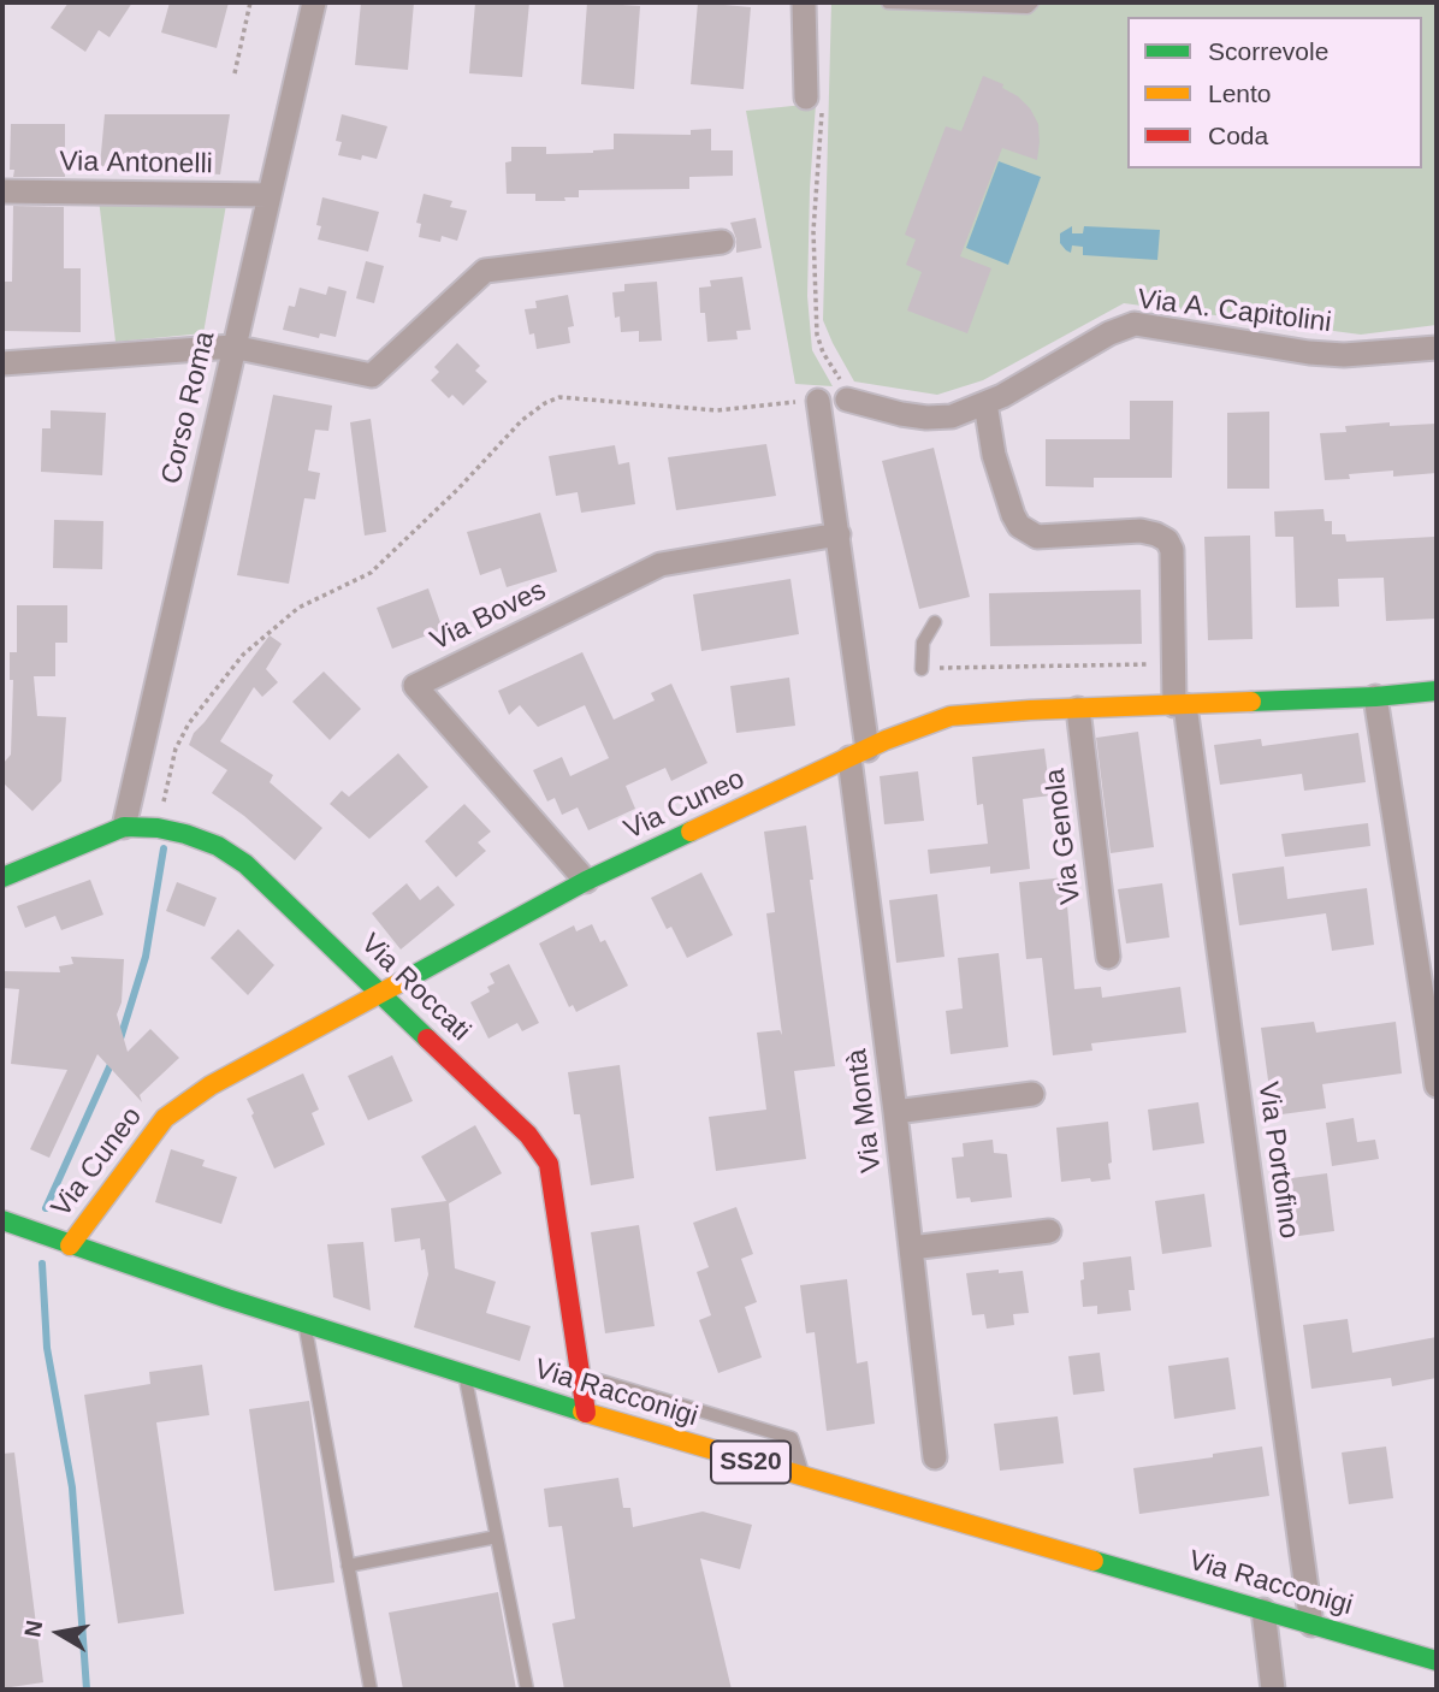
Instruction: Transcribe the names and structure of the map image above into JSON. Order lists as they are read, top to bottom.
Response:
{
  "streets": {
    "street": [
      "Via Antonelli",
      "Via A. Capitolini",
      "Corso Roma",
      "Via Boves",
      "Via Cuneo",
      "Via Genola",
      "Via Roccati",
      "Via Montà",
      "Via Portofino",
      "Via Racconigi",
      "SS20"
    ]
  },
  "crossings": [
    ["Via Antonelli", "Corso Roma"],
    ["Via A. Capitolini", "Via Portofino"],
    ["Corso Roma", "Via Roccati"],
    ["Via Boves", "Via Cuneo"],
    ["Via Boves", "Via Montà"],
    ["Via Cuneo", "Via Genola"],
    ["Via Cuneo", "Via Roccati"],
    ["Via Cuneo", "Via Montà"],
    ["Via Cuneo", "Via Portofino"],
    ["Via Cuneo", "Via Racconigi"],
    ["Via Roccati", "Via Racconigi"],
    ["Via Portofino", "Via Racconigi"]
  ],
  "legend": ["Scorrevole", "Lento", "Coda"],
  "north": "left"
}
